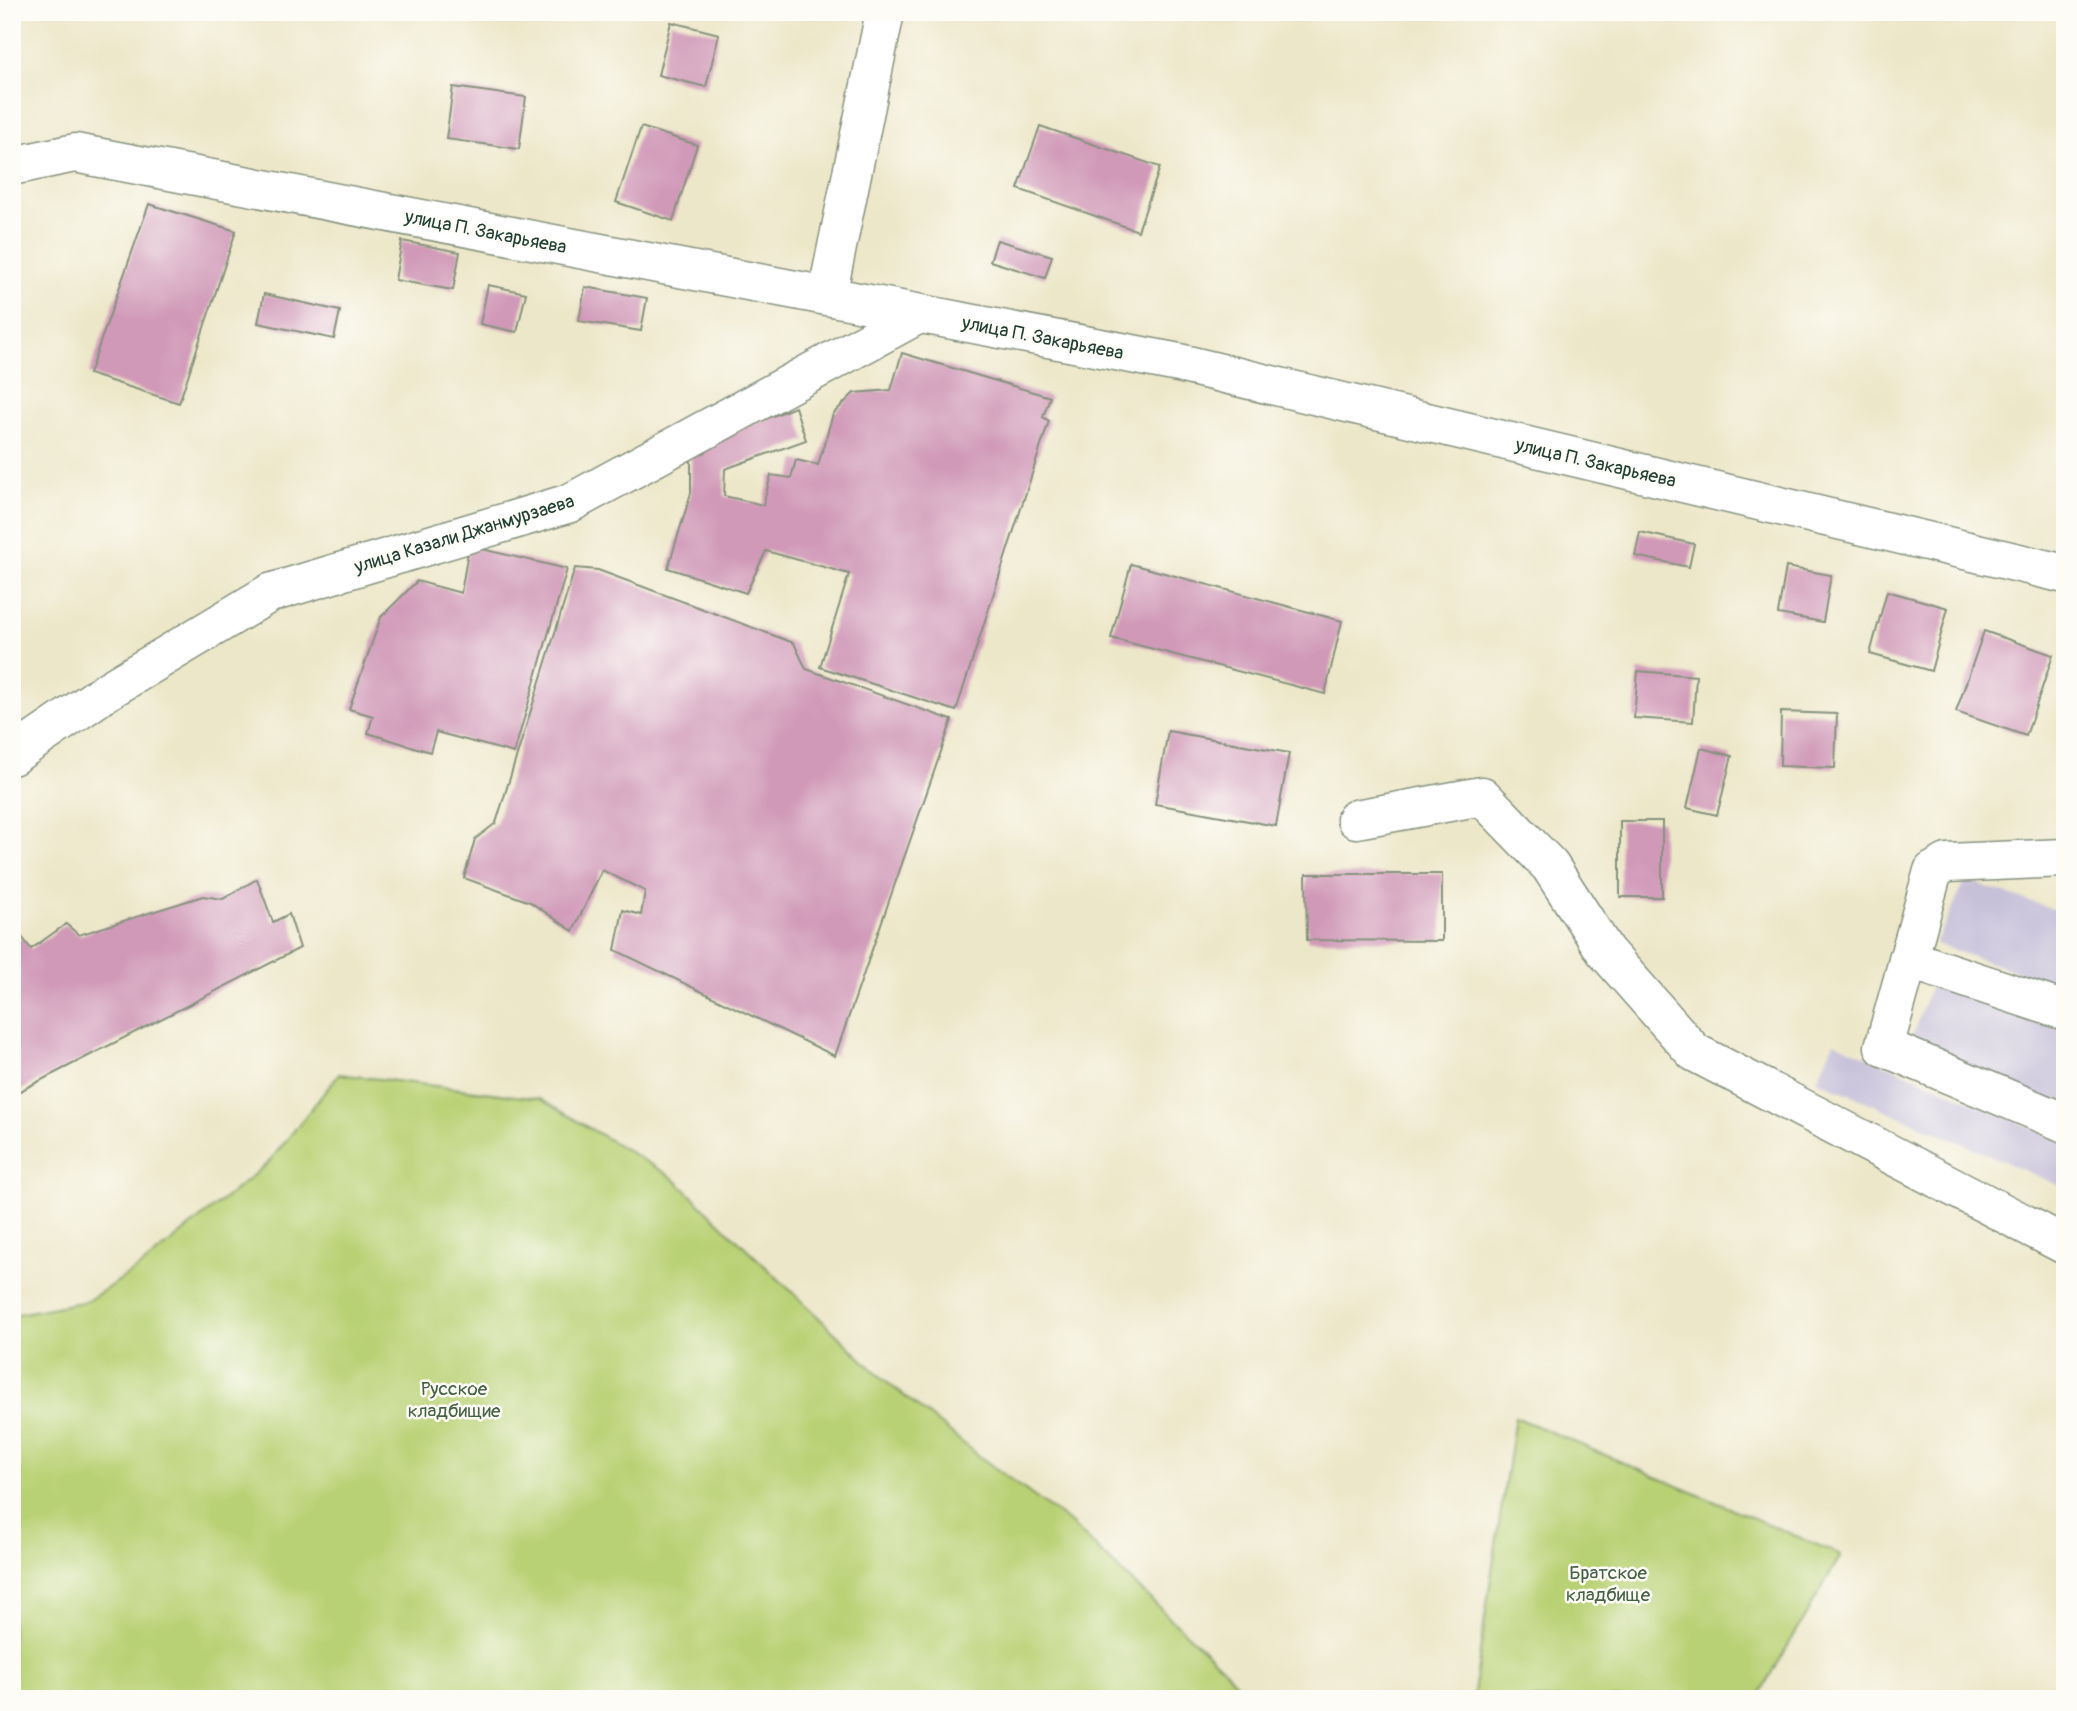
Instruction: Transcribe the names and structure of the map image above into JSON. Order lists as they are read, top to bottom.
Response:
{
  "streets": {
    "street": ["улица П. Закарьяева", "улица Казали Джанмурзаева"]
  },
  "crossings": [
    ["улица П. Закарьяева", "улица Казали Джанмурзаева"]
  ],
  "parks": ["Русское кладбищие", "Братское кладбище"]
}
